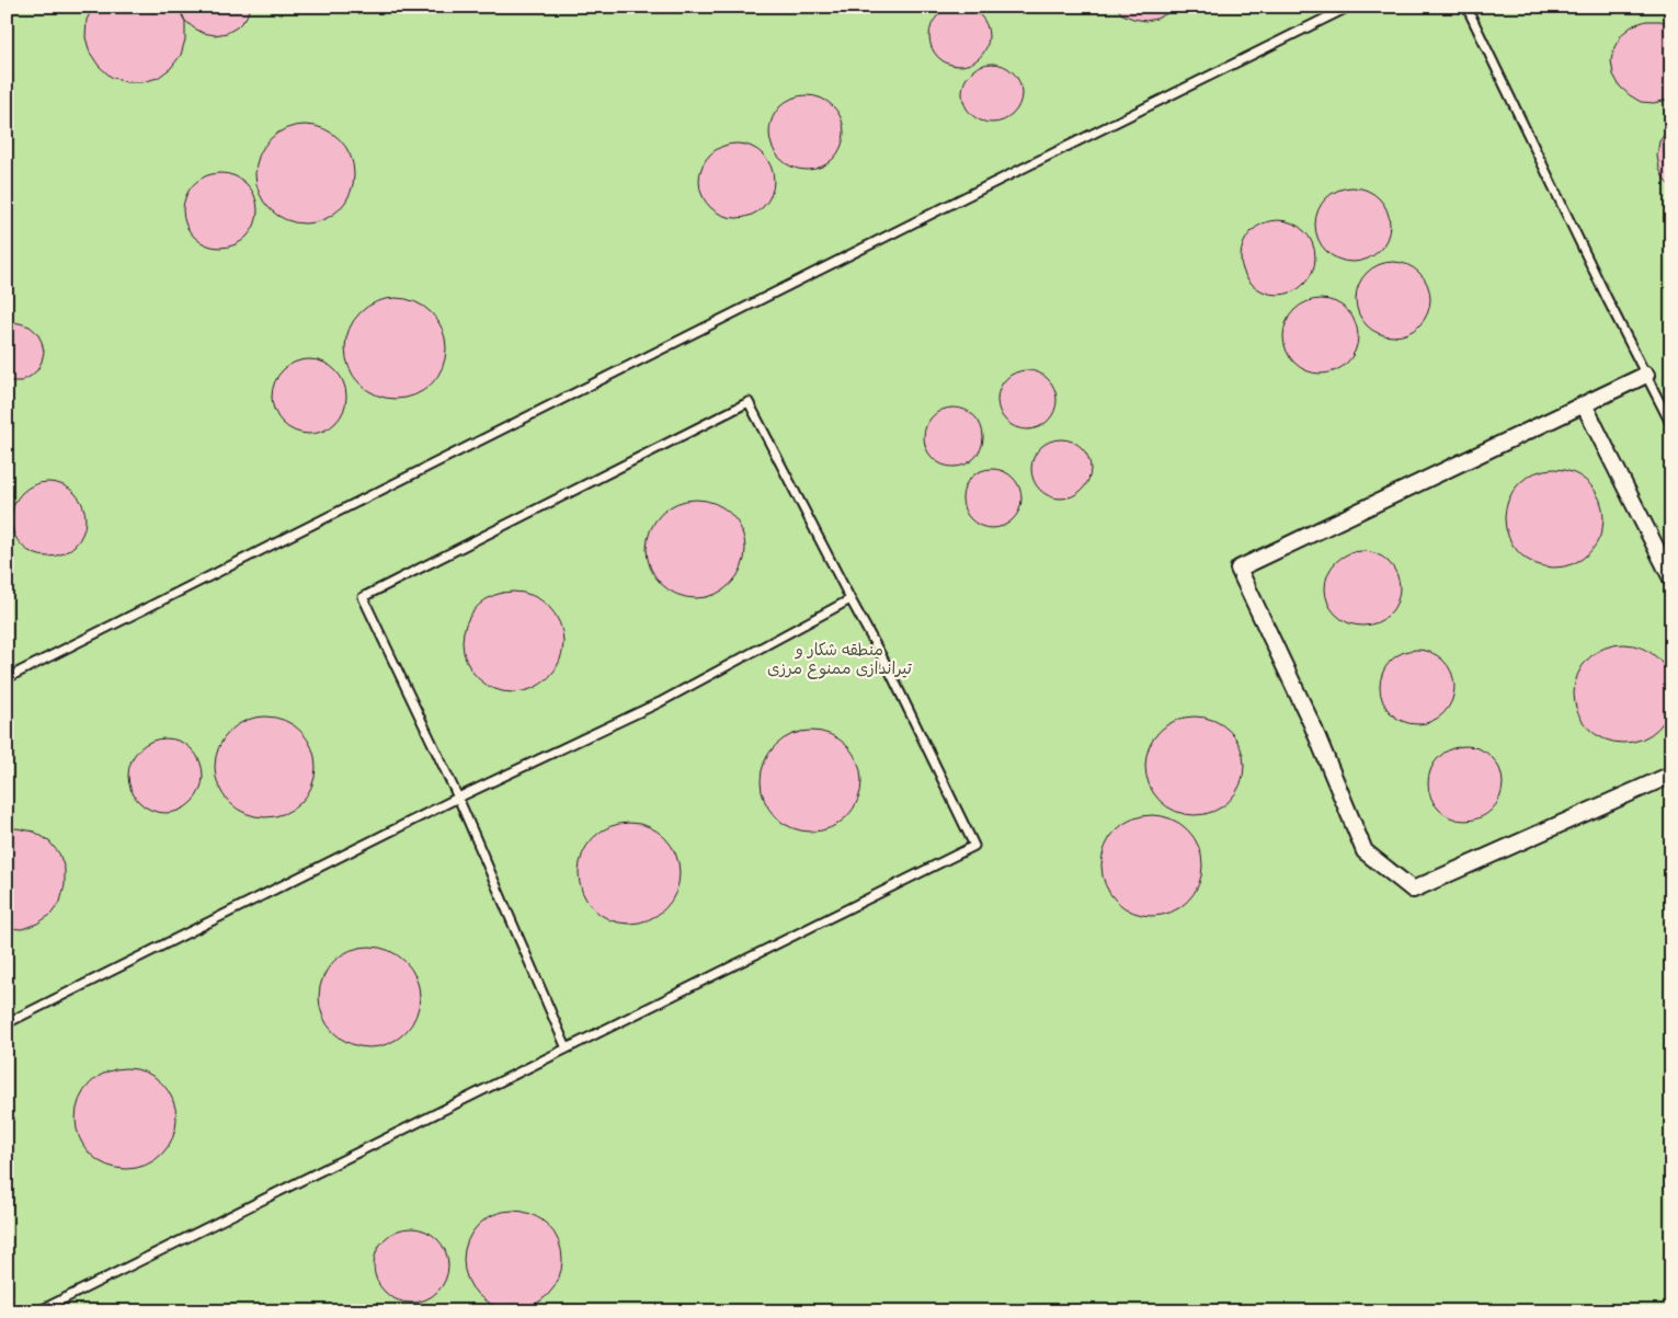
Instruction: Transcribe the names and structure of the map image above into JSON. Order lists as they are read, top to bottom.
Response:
{
  "parks": ["منطقه شکار و تیراندازی ممنوع مرزی"]
}
